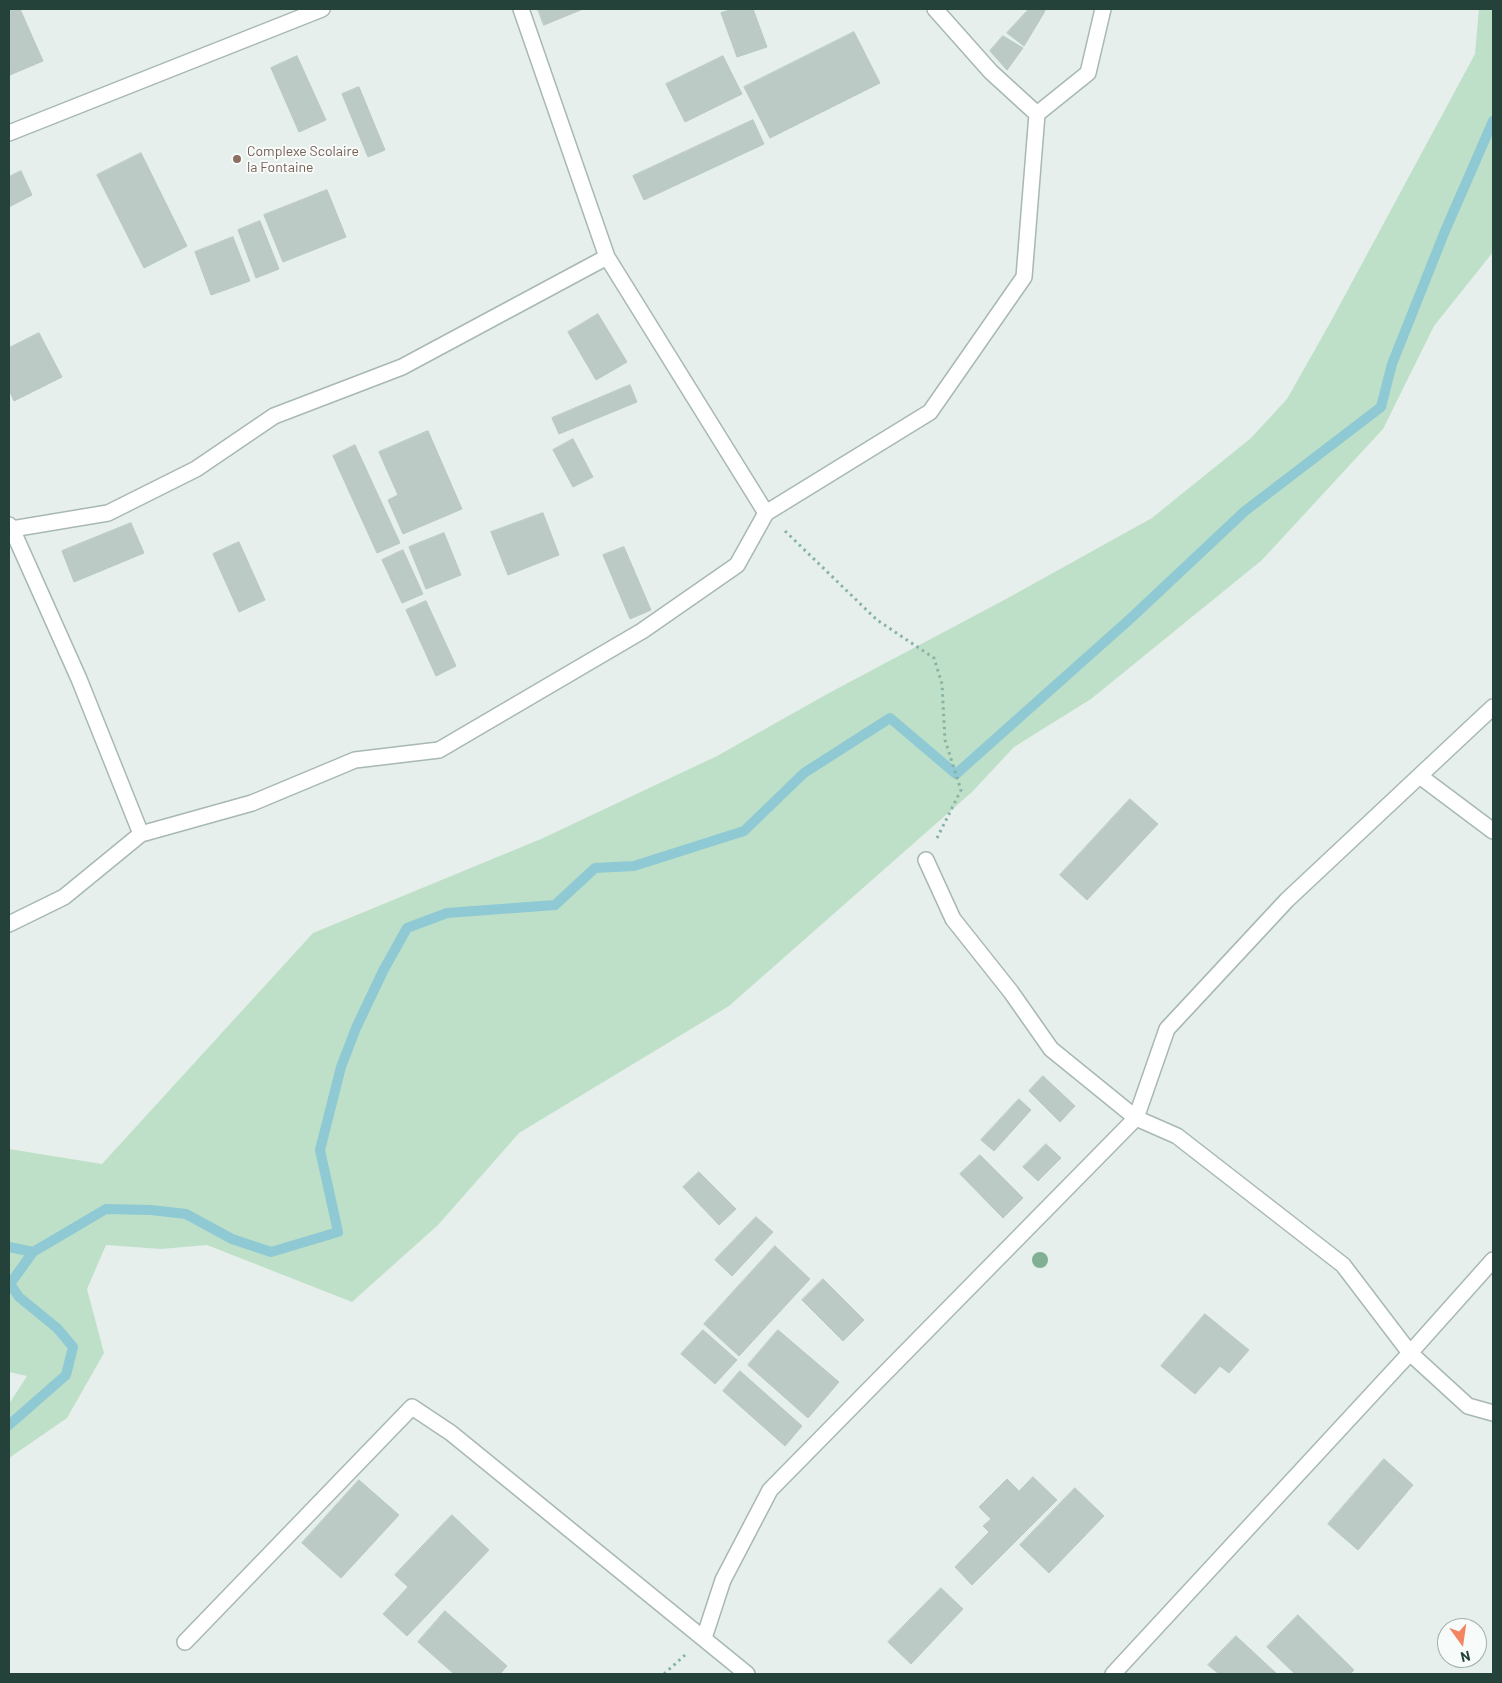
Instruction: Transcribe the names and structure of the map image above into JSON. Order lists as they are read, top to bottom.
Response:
{
  "places": ["Complexe Scolaire la Fontaine"],
  "north": "bottom"
}
